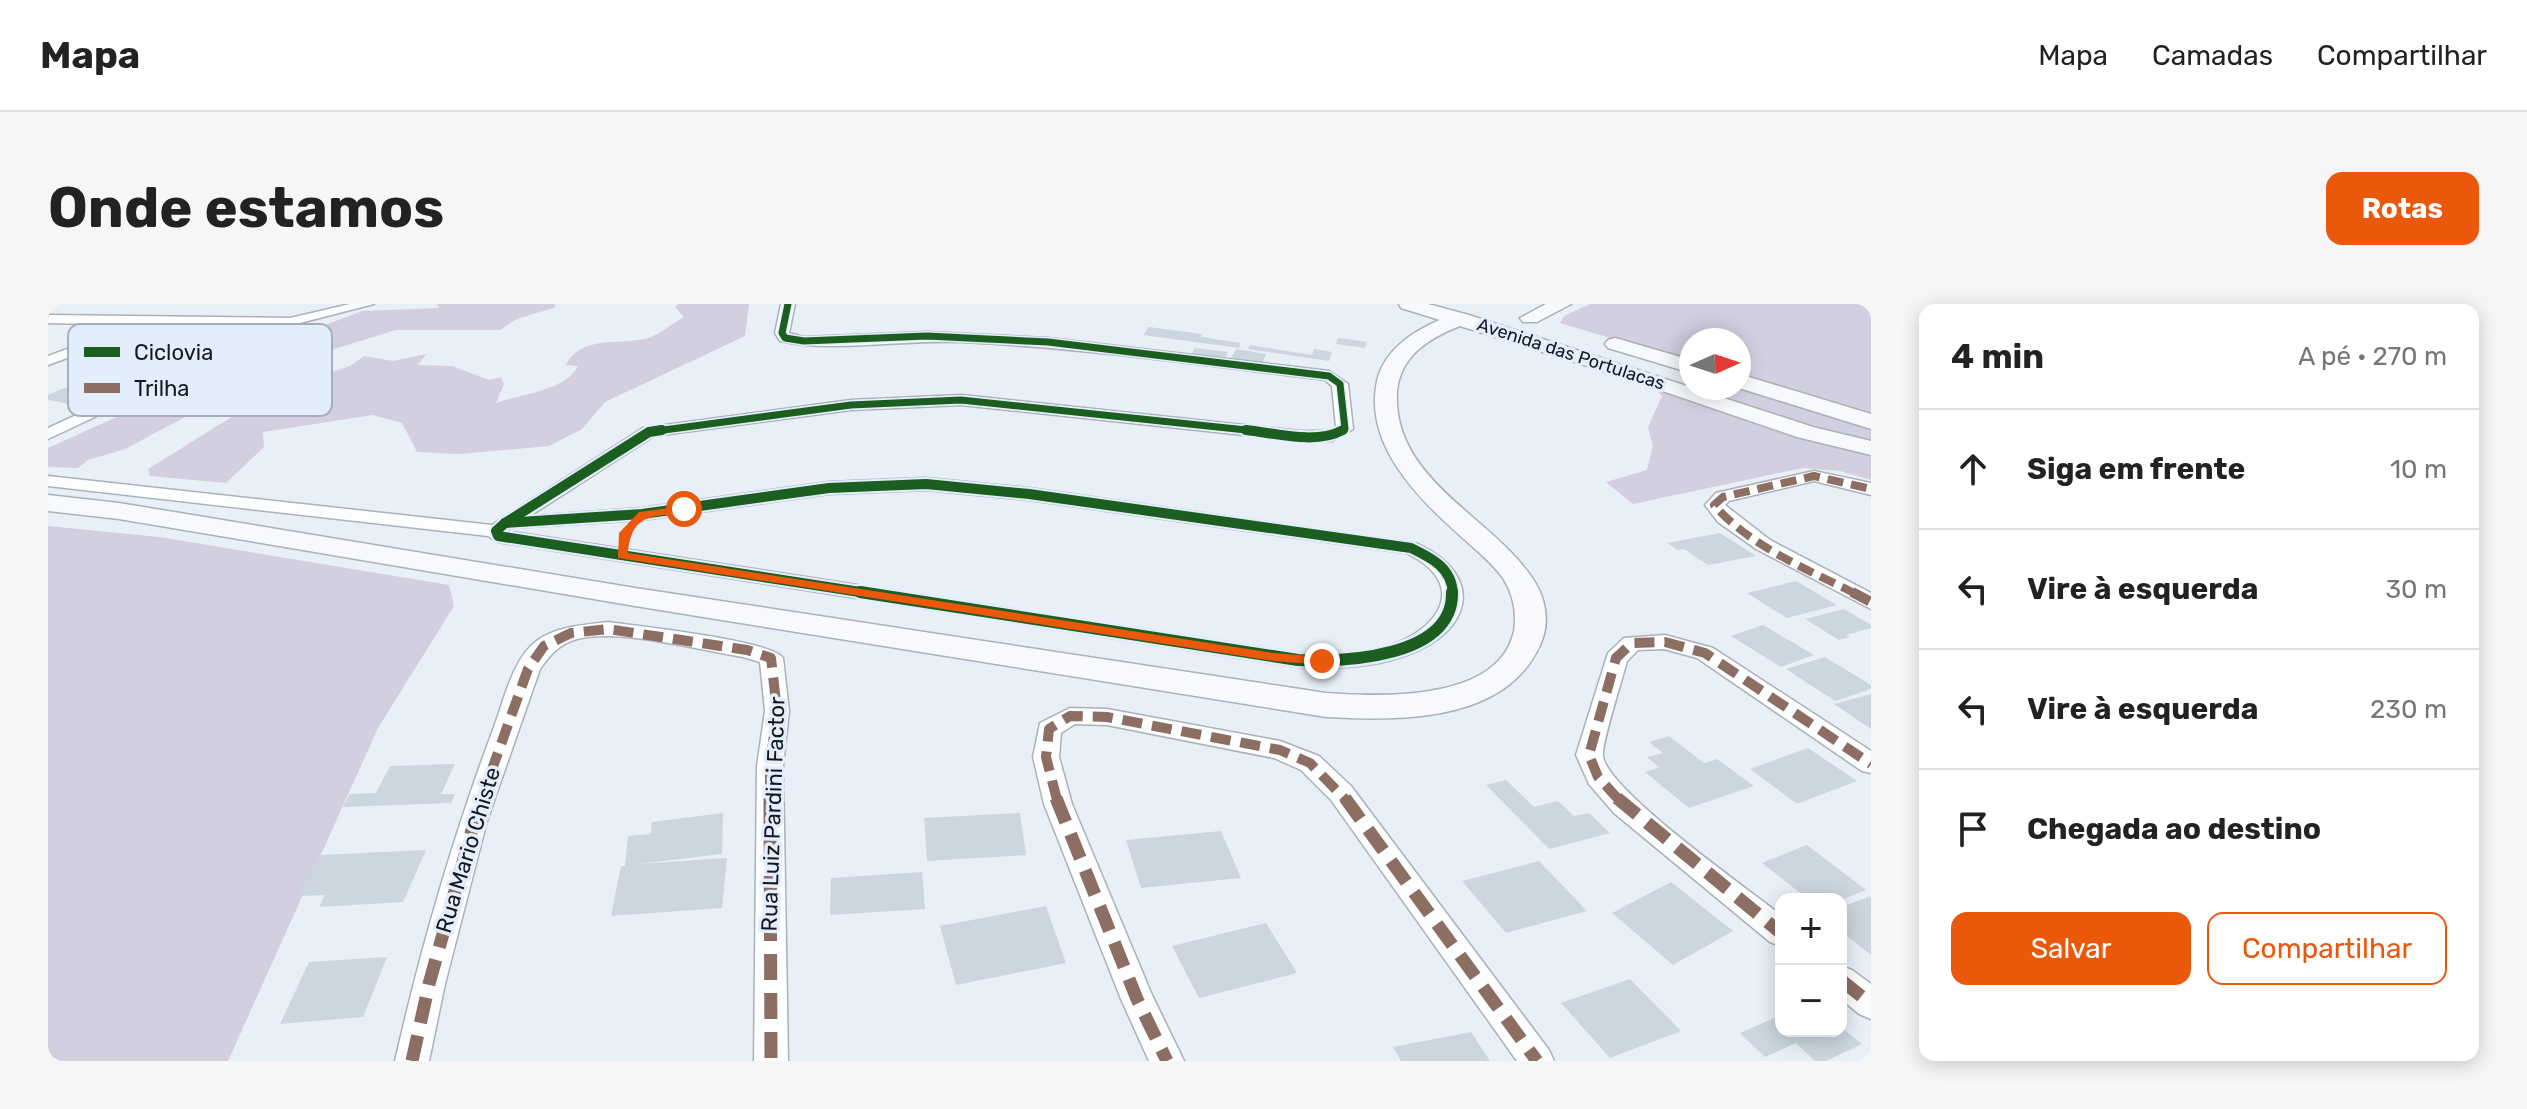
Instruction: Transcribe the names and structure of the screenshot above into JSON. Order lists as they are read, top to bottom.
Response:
{
  "streets": {
    "street": ["Avenida das Portulacas", "Rua Luiz Pardini Factor", "Rua Mario Chiste"]
  },
  "crossings": [
    ["Rua Luiz Pardini Factor", "Rua Mario Chiste"]
  ],
  "legend": ["Ciclovia", "Trilha"],
  "north": "right",
  "page": {
    "header": "Mapa",
    "nav": ["Mapa", "Camadas", "Compartilhar"],
    "buttons": [
      "Rotas",
      ["Salvar", "Compartilhar"]
    ],
    "title": "Onde estamos",
    "heading": ["4 min", "A pé · 270 m"],
    "list": [
      ["Siga em frente", "10 m"],
      ["Vire à esquerda", "30 m"],
      ["Vire à esquerda", "230 m"],
      "Chegada ao destino"
    ],
    "map_buttons": ["+", "−"]
  }
}
